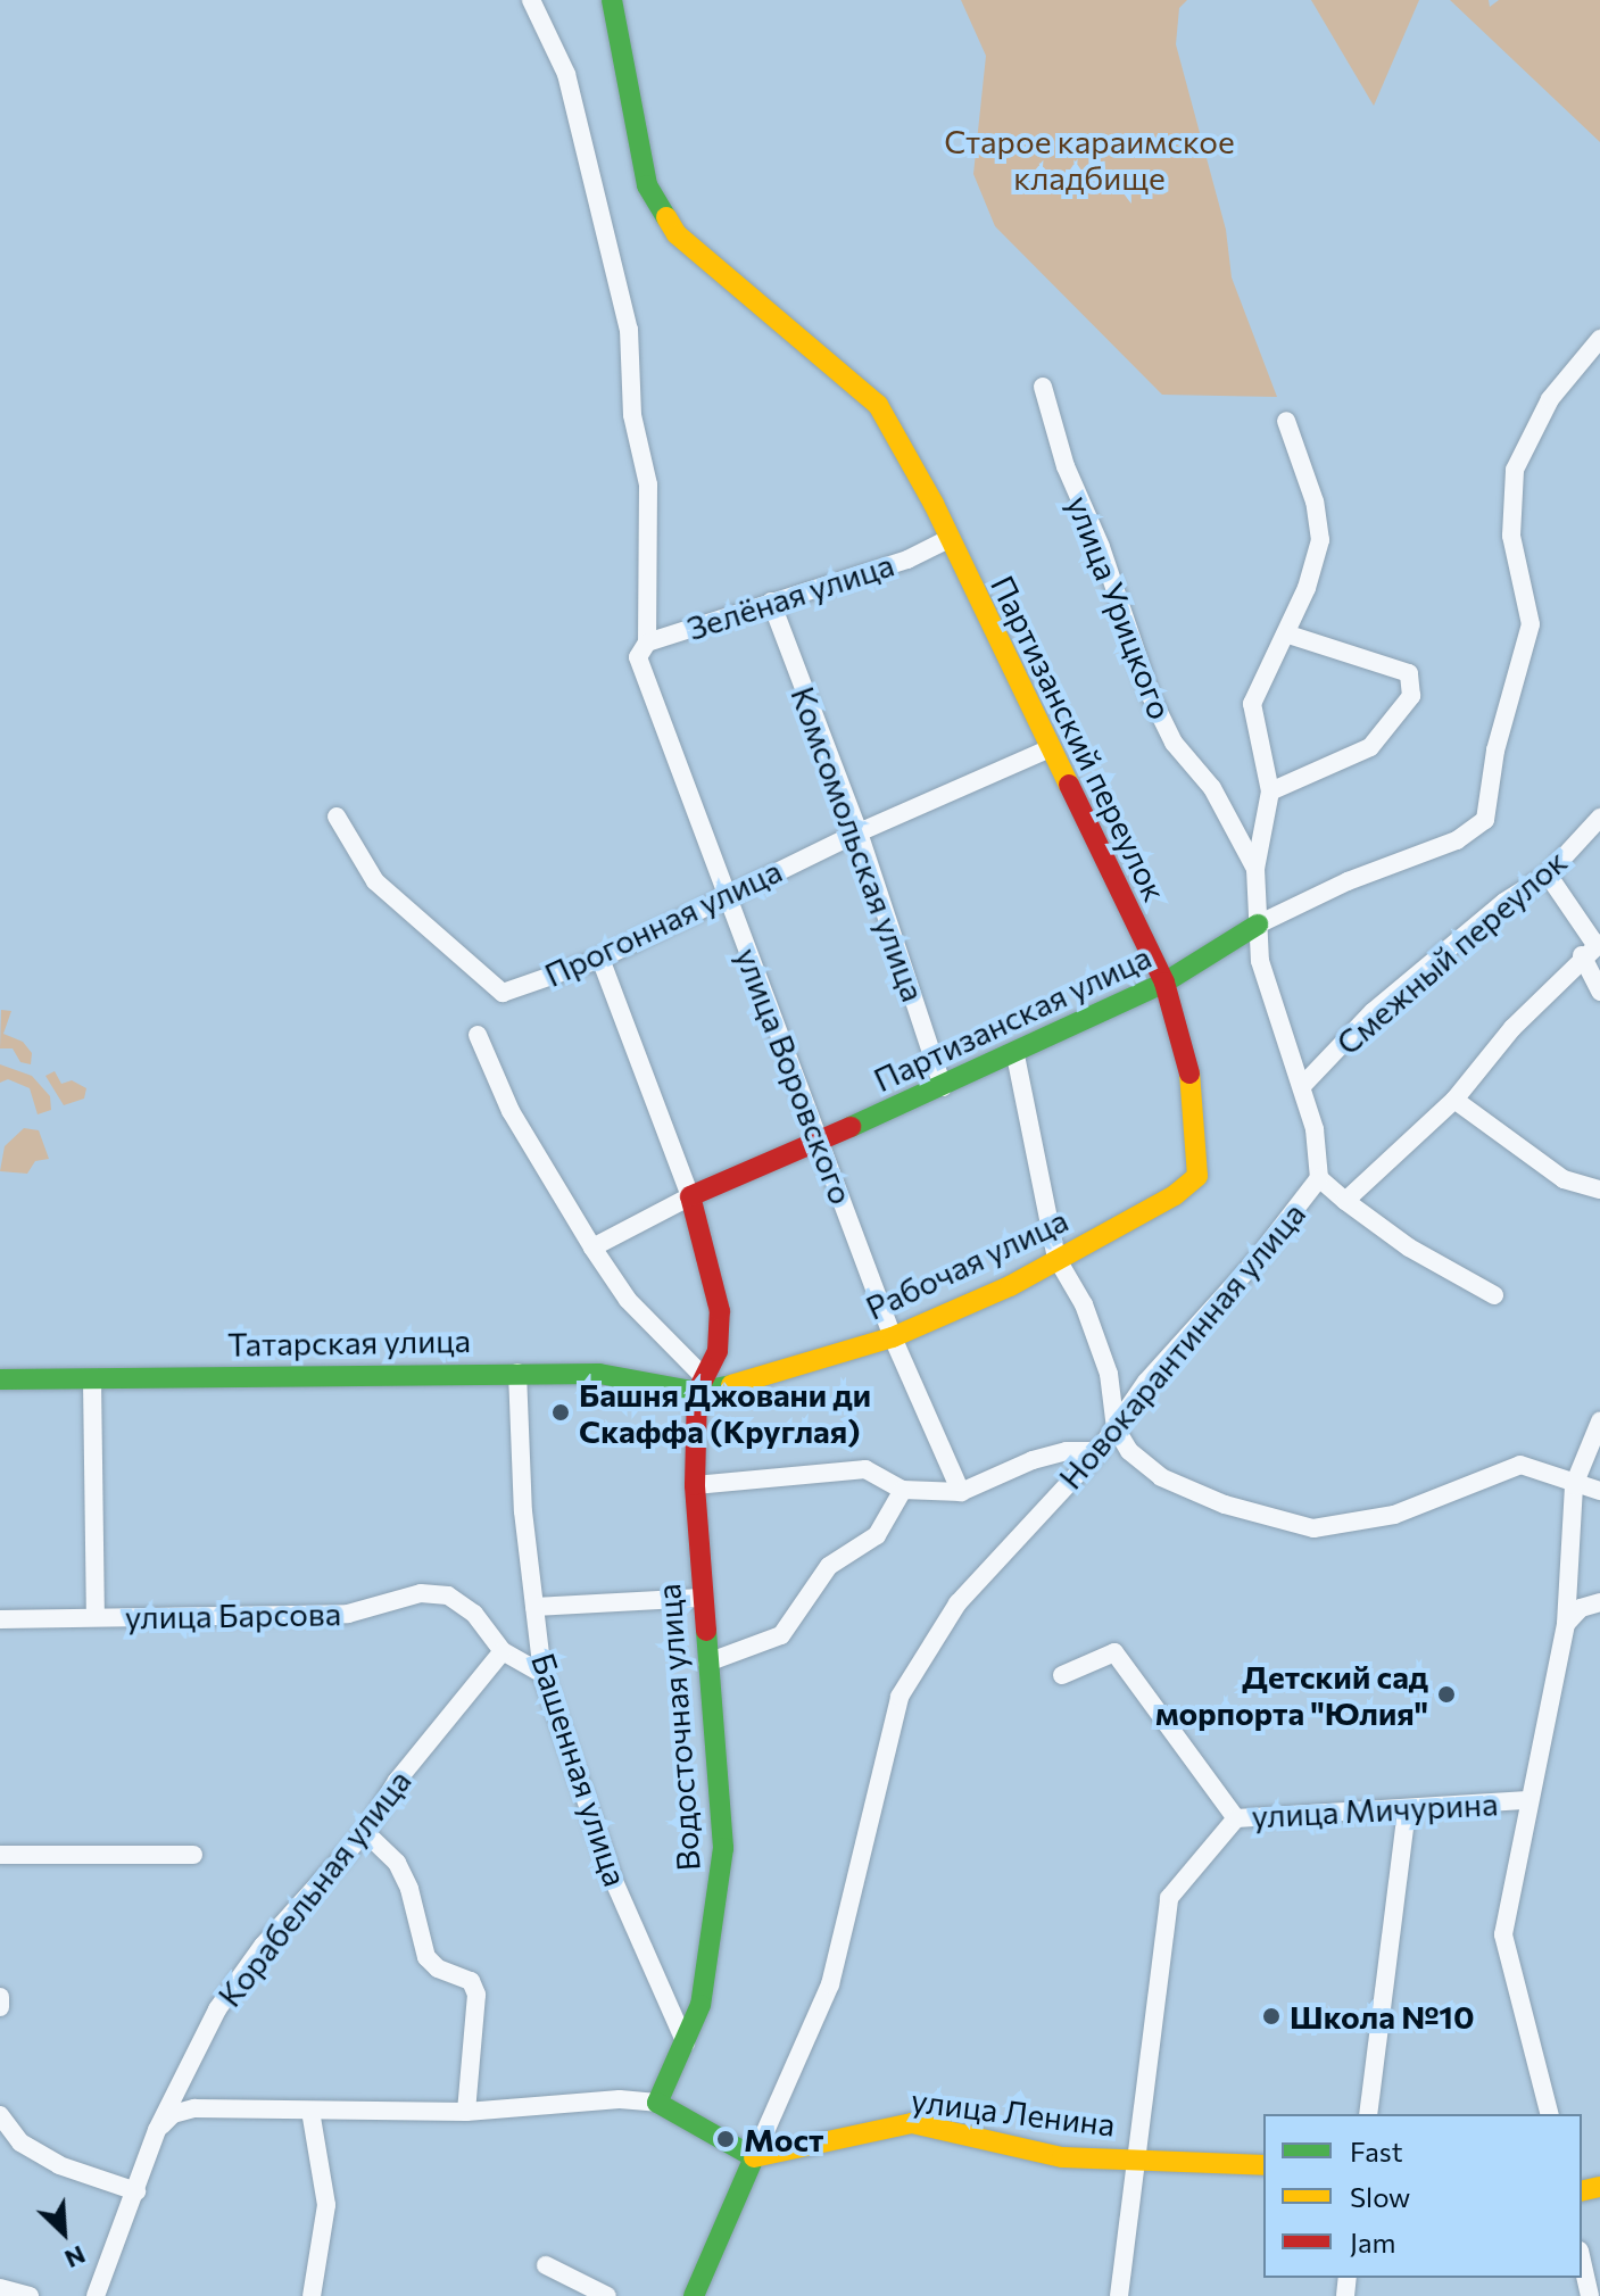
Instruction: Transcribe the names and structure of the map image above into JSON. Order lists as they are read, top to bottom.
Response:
{
  "streets": {
    "street": [
      "Зелёная улица",
      "улица Урицкого",
      "Партизанский переулок",
      "Комсомольская улица",
      "Прогонная улица",
      "Смежный переулок",
      "Партизанская улица",
      "улица Воровского",
      "Рабочая улица",
      "Татарская улица",
      "Новокарантинная улица",
      "улица Барсова",
      "Водосточная улица",
      "Башенная улица",
      "улица Мичурина",
      "Корабельная улица",
      "улица Ленина"
    ]
  },
  "crossings": [
    ["Зелёная улица", "Партизанский переулок"],
    ["Зелёная улица", "Комсомольская улица"],
    ["Зелёная улица", "улица Воровского"],
    ["улица Урицкого", "Смежный переулок"],
    ["улица Урицкого", "Партизанская улица"],
    ["улица Урицкого", "Новокарантинная улица"],
    ["Партизанский переулок", "Прогонная улица"],
    ["Партизанский переулок", "Партизанская улица"],
    ["Партизанский переулок", "Рабочая улица"],
    ["Комсомольская улица", "Прогонная улица"],
    ["Комсомольская улица", "Партизанская улица"],
    ["Прогонная улица", "улица Воровского"],
    ["Партизанская улица", "улица Воровского"],
    ["Партизанская улица", "Водосточная улица"],
    ["улица Воровского", "Рабочая улица"],
    ["Рабочая улица", "Татарская улица"],
    ["Рабочая улица", "Водосточная улица"],
    ["Татарская улица", "Водосточная улица"],
    ["Татарская улица", "Башенная улица"],
    ["Новокарантинная улица", "улица Ленина"],
    ["улица Барсова", "Башенная улица"],
    ["улица Барсова", "Корабельная улица"],
    ["Водосточная улица", "Башенная улица"],
    ["улица Мичурина", "улица Ленина"]
  ],
  "parks": ["Старое караимское кладбище"],
  "places": [
    "Башня Джовани ди Скаффа (Круглая)",
    "Детский сад морпорта \"Юлия\"",
    "Школа №10",
    "Мост"
  ],
  "legend": ["Fast", "Slow", "Jam"],
  "north": "bottom right"
}
